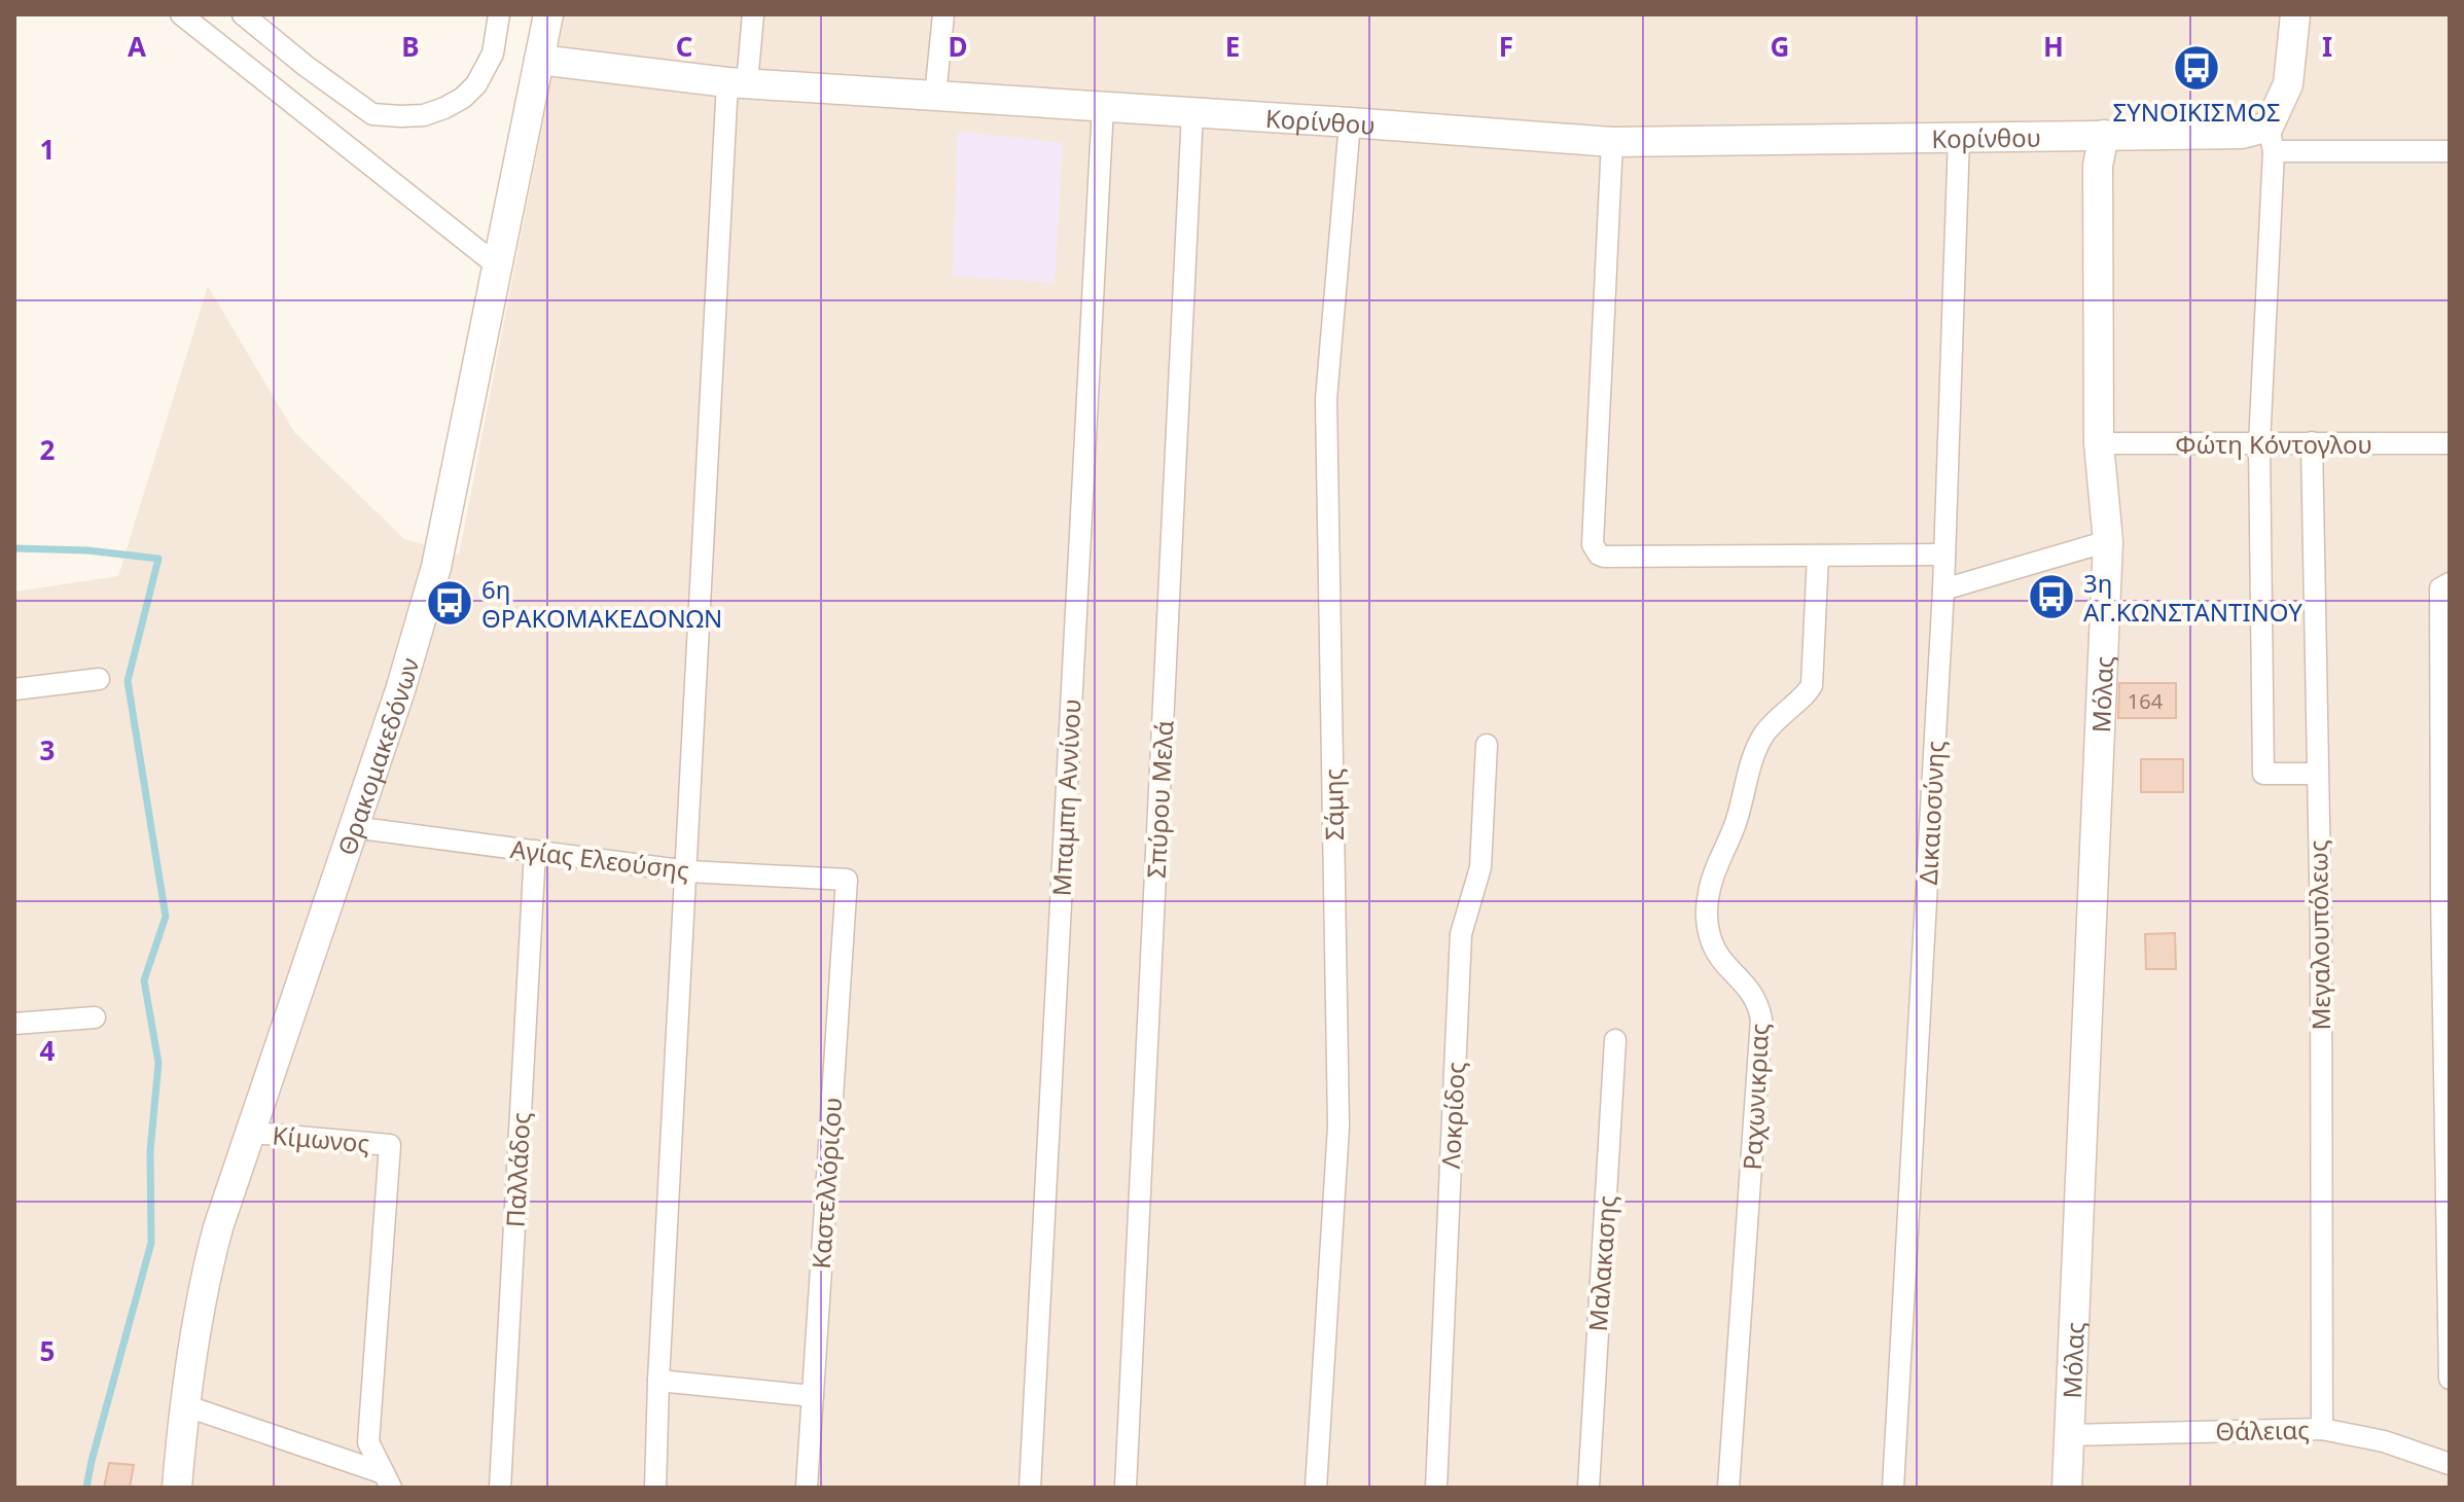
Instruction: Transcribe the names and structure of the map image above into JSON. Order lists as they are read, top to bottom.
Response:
{
  "streets": {
    "street": [
      "Κορίνθου",
      "Φώτη Κόντογλου",
      "Μόλας",
      "Θρακομακεδόνων",
      "Μπαμπη Αννίνου",
      "Σπύρου Μελά",
      "Σάμης",
      "Δικαιοσύνης",
      "Αγίας Ελεούσης",
      "Μεγαλουπόλεως",
      "Ραχωνικριας",
      "Λοκρίδος",
      "Κίμωνος",
      "Παλλάδος",
      "Καστελλόριζου",
      "Μαλακασης",
      "Θάλειας"
    ]
  },
  "crossings": [
    ["Κορίνθου", "Μόλας"],
    ["Κορίνθου", "Θρακομακεδόνων"],
    ["Κορίνθου", "Μπαμπη Αννίνου"],
    ["Κορίνθου", "Σπύρου Μελά"],
    ["Κορίνθου", "Σάμης"],
    ["Κορίνθου", "Δικαιοσύνης"],
    ["Φώτη Κόντογλου", "Μόλας"],
    ["Φώτη Κόντογλου", "Μεγαλουπόλεως"],
    ["Μόλας", "Θάλειας"],
    ["Θρακομακεδόνων", "Αγίας Ελεούσης"],
    ["Θρακομακεδόνων", "Κίμωνος"],
    ["Αγίας Ελεούσης", "Παλλάδος"],
    ["Αγίας Ελεούσης", "Καστελλόριζου"],
    ["Μεγαλουπόλεως", "Θάλειας"]
  ],
  "places": {
    "bus stop": ["ΣΥΝΟΙΚΙΣΜΟΣ", "3η ΑΓ.ΚΩΝΣΤΑΝΤΙΝΟΥ", "6η ΘΡΑΚΟΜΑΚΕΔΟΝΩΝ"]
  },
  "house_numbers": ["164"],
  "grid": {
    "columns": [
      "A",
      "B",
      "C",
      "D",
      "E",
      "F",
      "G",
      "H",
      "I"
    ],
    "rows": [
      "1",
      "2",
      "3",
      "4",
      "5"
    ]
  }
}
